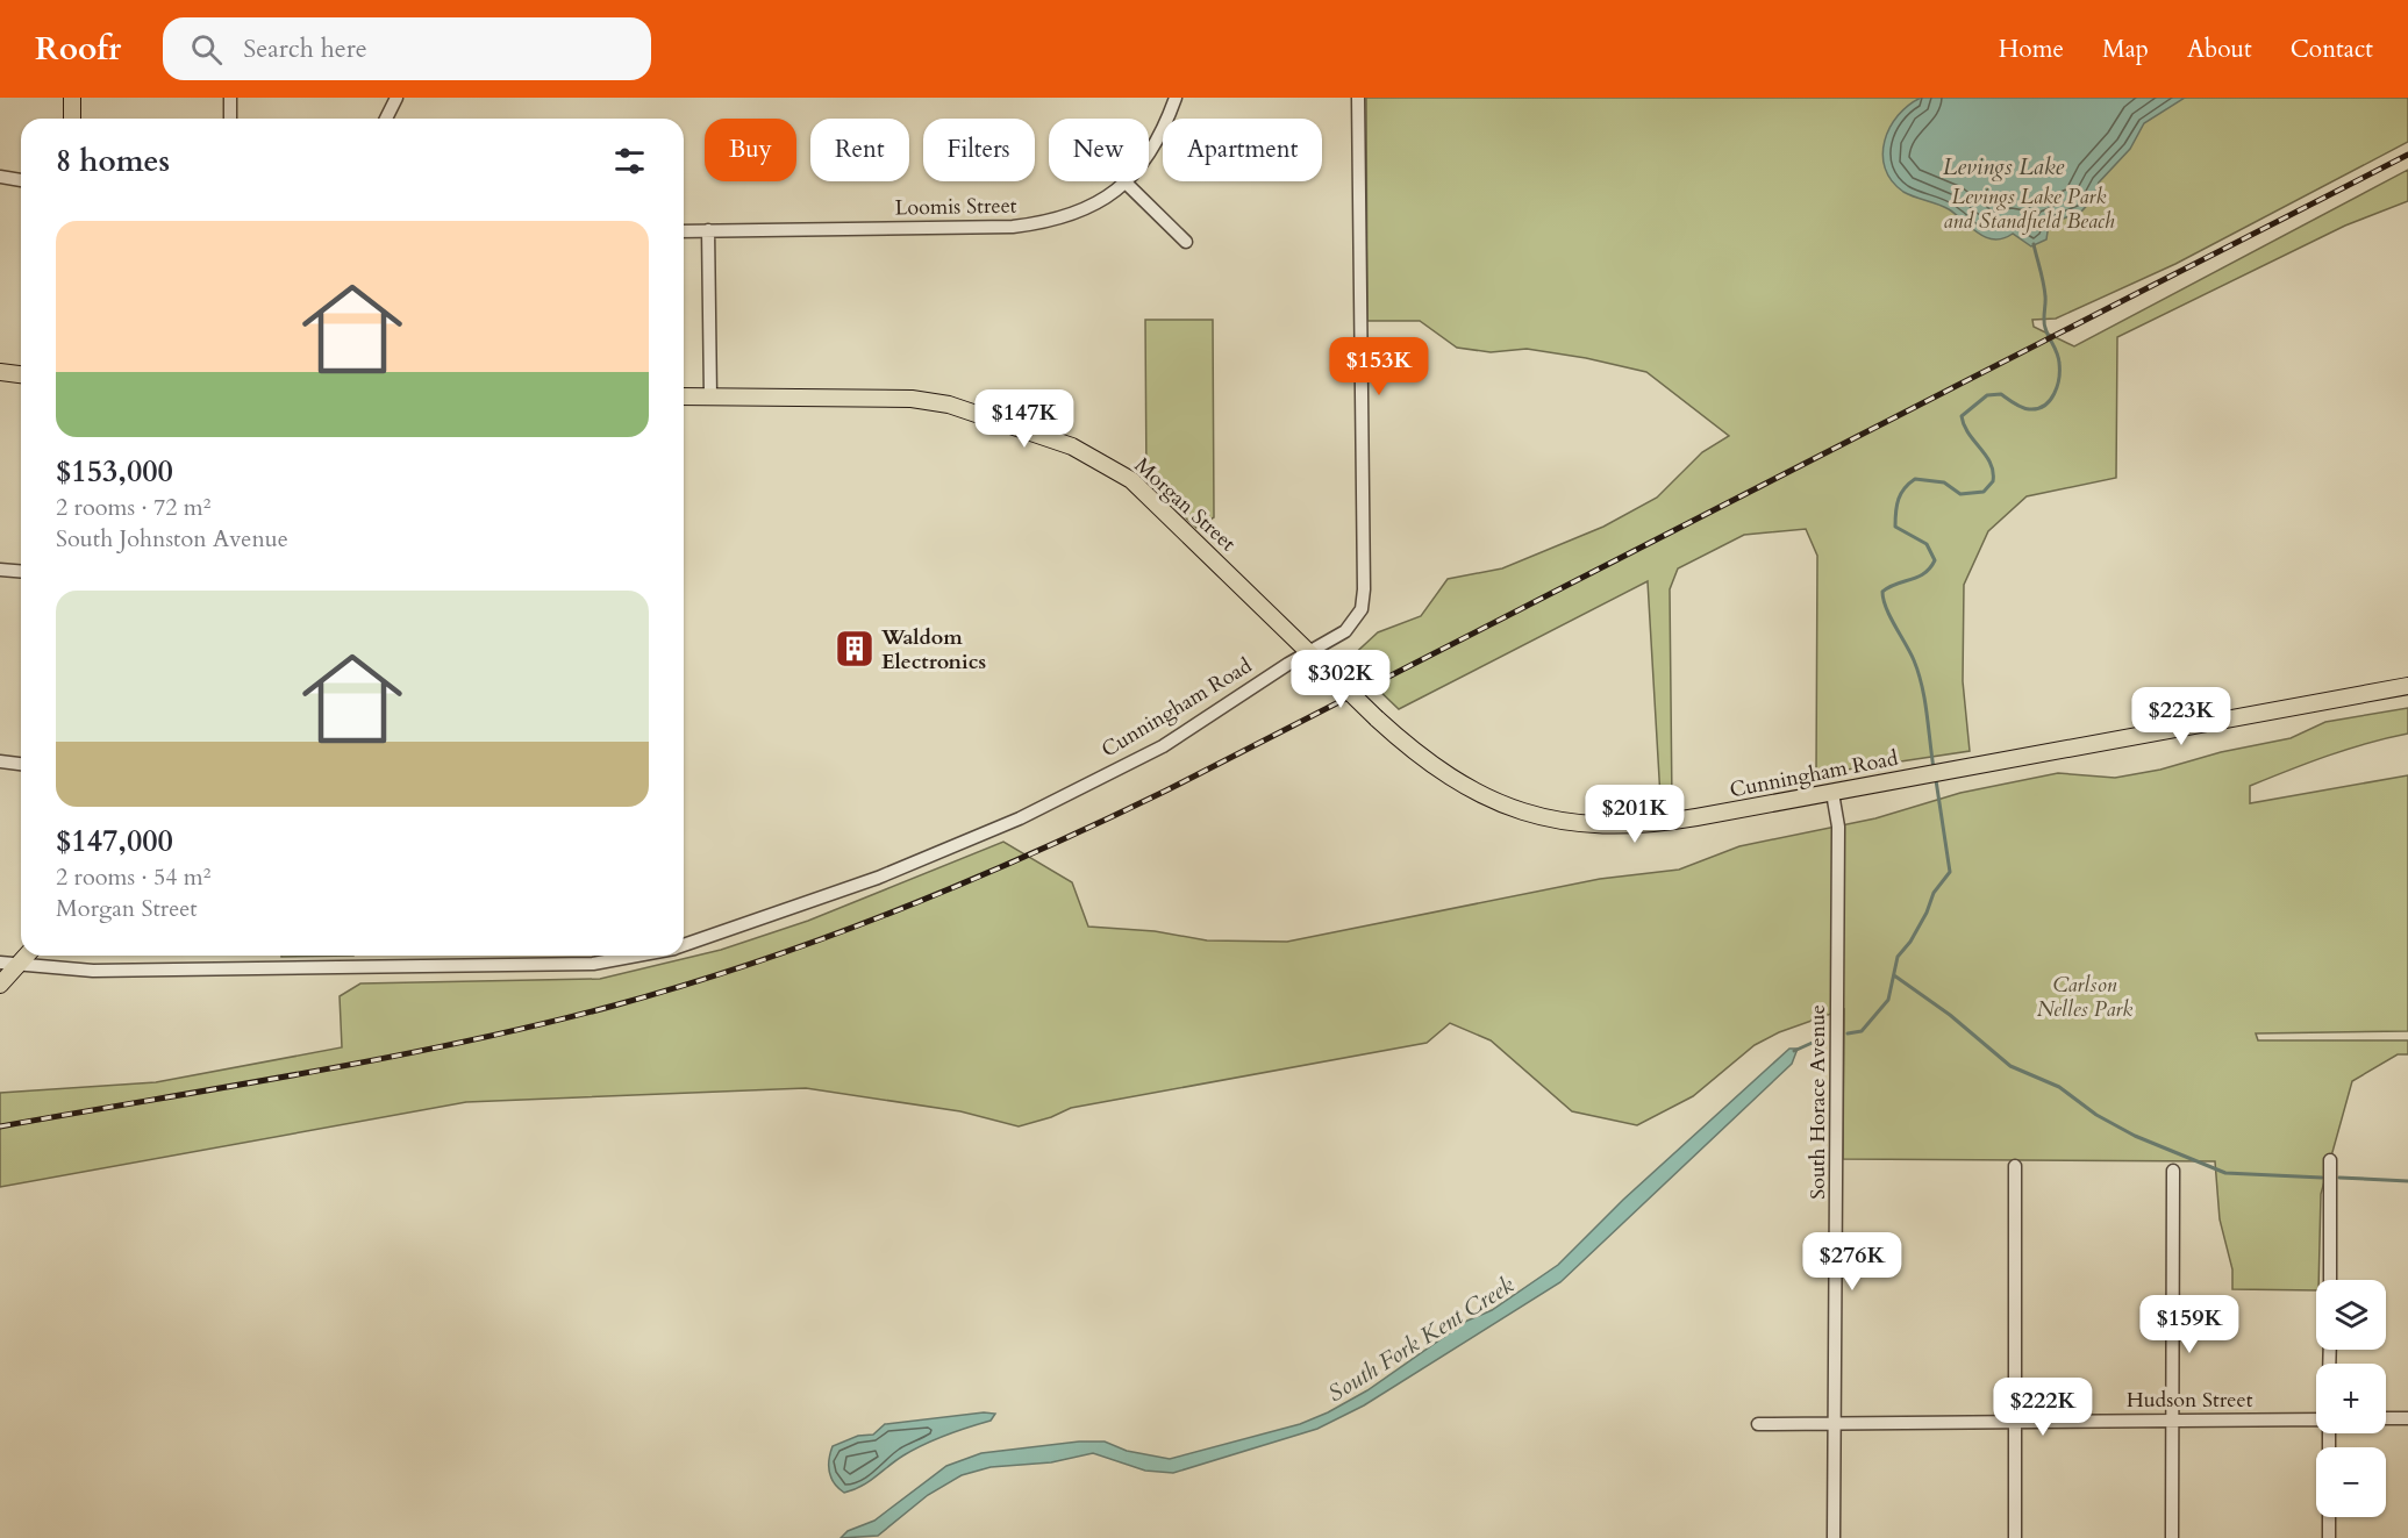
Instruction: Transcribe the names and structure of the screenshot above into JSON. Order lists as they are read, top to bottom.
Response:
{
  "streets": {
    "main road": ["Morgan Street", "Cunningham Road"],
    "street": ["Loomis Street", "South Horace Avenue", "Hudson Street"]
  },
  "crossings": [
    ["Morgan Street", "Cunningham Road"],
    ["Cunningham Road", "South Horace Avenue"],
    ["South Horace Avenue", "Hudson Street"]
  ],
  "water": ["Levings Lake", "South Fork Kent Creek"],
  "parks": ["Levings Lake Park and Standfield Beach", "Carlson Nelles Park"],
  "places": {
    "building": ["Waldom Electronics"]
  },
  "page": {
    "header": "Roofr",
    "search": "Search here",
    "nav": [
      "Home",
      "Map",
      "About",
      "Contact"
    ],
    "chip": [
      "Buy",
      "Rent",
      "Filters",
      "New",
      "Apartment"
    ],
    "heading": "8 homes",
    "list": [
      {
        "name": "$153,000",
        "note": "2 rooms · 72 m² · South Johnston Avenue"
      },
      {
        "name": "$147,000",
        "note": "2 rooms · 54 m² · Morgan Street"
      }
    ],
    "price": [
      "$153K",
      "$147K",
      "$302K",
      "$223K",
      "$201K",
      "$276K",
      "$159K",
      "$222K"
    ],
    "map_buttons": ["+", "−"]
  }
}
